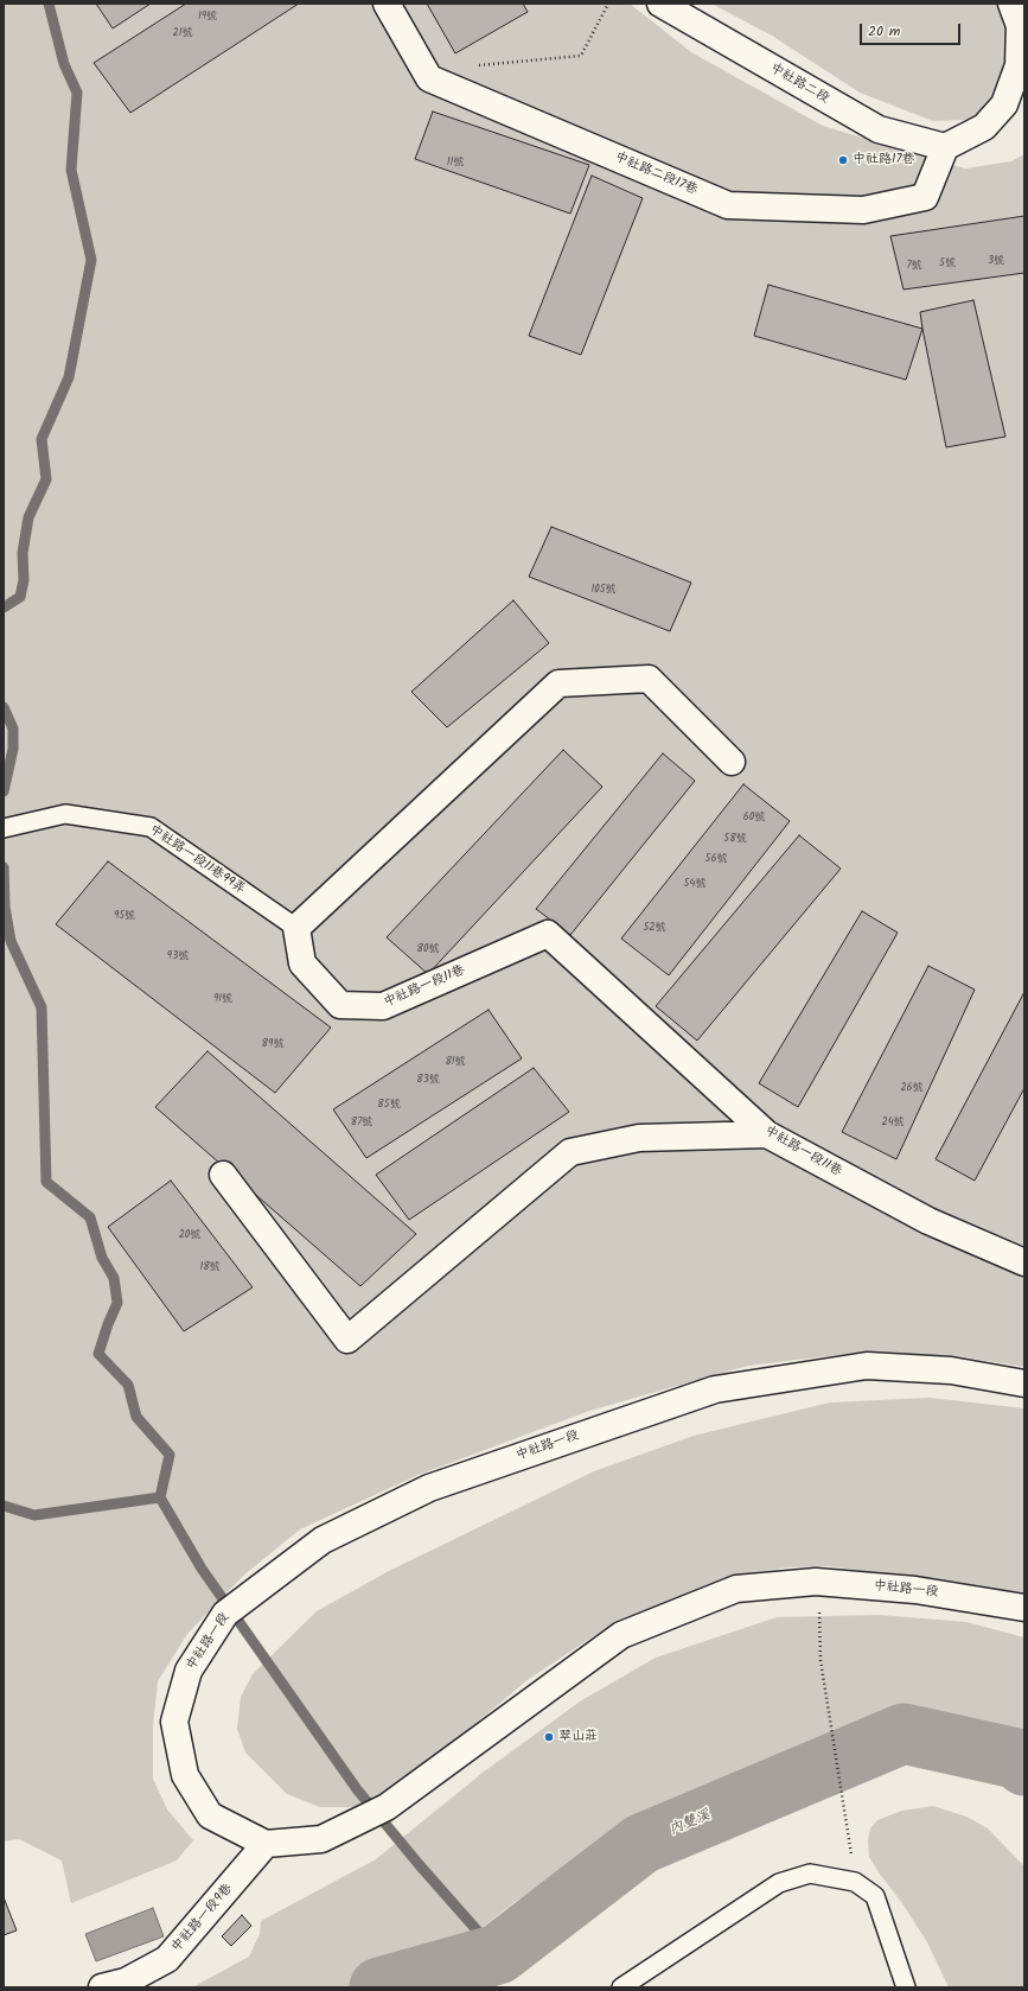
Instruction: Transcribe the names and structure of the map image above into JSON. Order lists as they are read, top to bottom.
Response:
{
  "streets": {
    "street": [
      "中社路二段",
      "中社路二段17巷",
      "中社路一段11巷",
      "中社路一段",
      "中社路一段9巷"
    ],
    "lane": ["中社路一段11巷99弄"]
  },
  "crossings": [
    ["中社路二段", "中社路二段17巷"],
    ["中社路一段11巷99弄", "中社路一段11巷"],
    ["中社路一段", "中社路一段9巷"]
  ],
  "water": ["內雙溪"],
  "places": ["中社路17巷", "翠山莊"],
  "house_numbers": [
    "19號",
    "21號",
    "11號",
    "3號",
    "5號",
    "7號",
    "105號",
    "60號",
    "58號",
    "56號",
    "54號",
    "95號",
    "52號",
    "80號",
    "93號",
    "91號",
    "89號",
    "81號",
    "83號",
    "26號",
    "85號",
    "87號",
    "24號",
    "20號",
    "18號"
  ],
  "scale_bar": "20 m"
}
